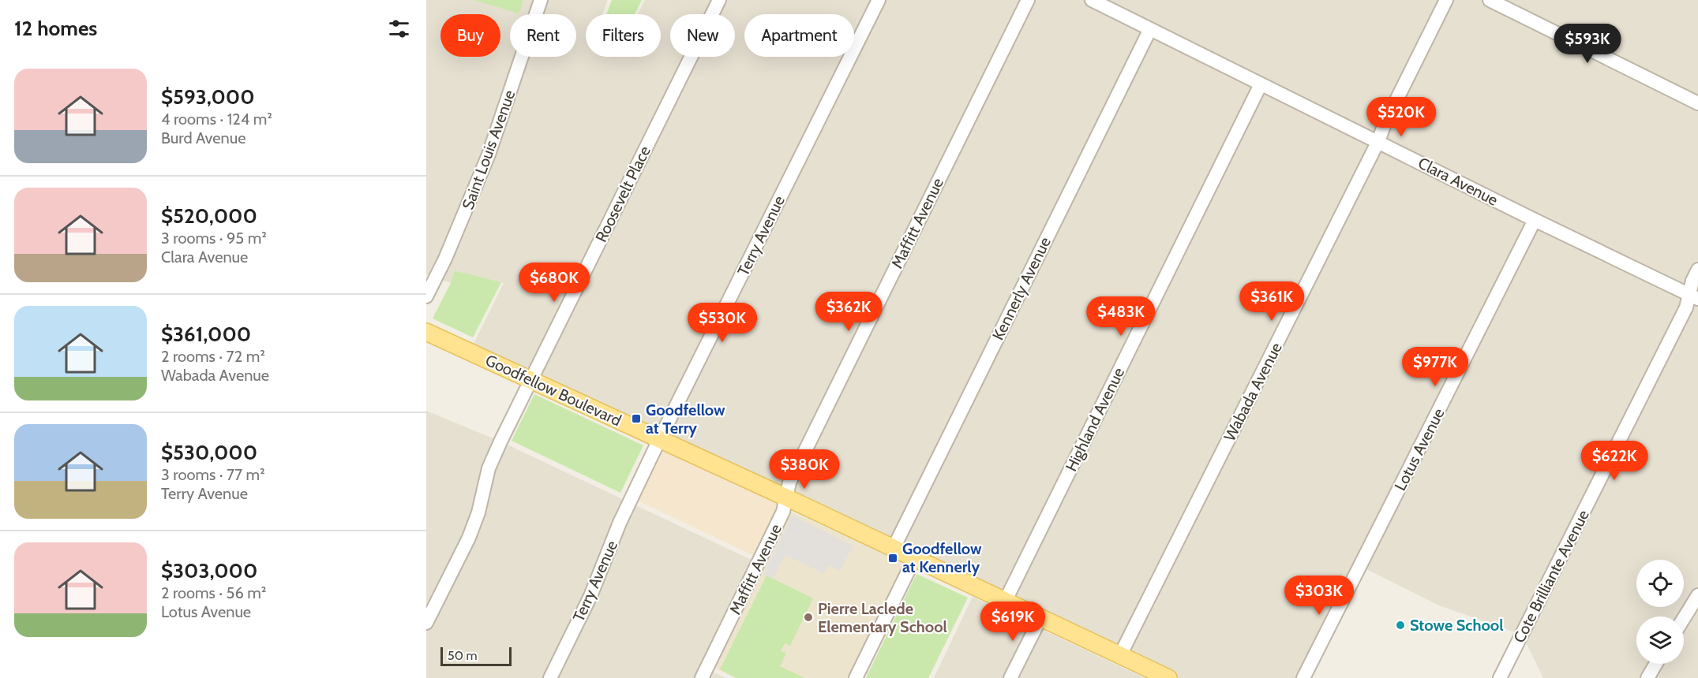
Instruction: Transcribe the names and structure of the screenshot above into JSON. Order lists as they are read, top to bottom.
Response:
{
  "streets": {
    "main road": ["Goodfellow Boulevard"],
    "street": [
      "Saint Louis Avenue",
      "Clara Avenue",
      "Roosevelt Place",
      "Maffitt Avenue",
      "Terry Avenue",
      "Kennerly Avenue",
      "Wabada Avenue",
      "Highland Avenue",
      "Lotus Avenue",
      "Cote Brilliante Avenue"
    ]
  },
  "crossings": [
    ["Clara Avenue", "Kennerly Avenue"],
    ["Clara Avenue", "Wabada Avenue"],
    ["Clara Avenue", "Highland Avenue"],
    ["Clara Avenue", "Lotus Avenue"],
    ["Clara Avenue", "Cote Brilliante Avenue"],
    ["Roosevelt Place", "Goodfellow Boulevard"],
    ["Maffitt Avenue", "Goodfellow Boulevard"],
    ["Terry Avenue", "Goodfellow Boulevard"],
    ["Kennerly Avenue", "Goodfellow Boulevard"],
    ["Goodfellow Boulevard", "Wabada Avenue"],
    ["Goodfellow Boulevard", "Highland Avenue"]
  ],
  "places": {
    "transit": ["Goodfellow at Terry", "Goodfellow at Kennerly"],
    "other": ["Pierre Laclede Elementary School", "Stowe School"]
  },
  "scale_bar": "50 m",
  "page": {
    "heading": "12 homes",
    "chip": [
      "Buy",
      "Rent",
      "Filters",
      "New",
      "Apartment"
    ],
    "price": [
      "$593K",
      "$520K",
      "$680K",
      "$361K",
      "$362K",
      "$483K",
      "$530K",
      "$977K",
      "$622K",
      "$380K",
      "$303K",
      "$619K"
    ],
    "list": [
      {
        "name": "$593,000",
        "note": "4 rooms · 124 m² · Burd Avenue"
      },
      {
        "name": "$520,000",
        "note": "3 rooms · 95 m² · Clara Avenue"
      },
      {
        "name": "$361,000",
        "note": "2 rooms · 72 m² · Wabada Avenue"
      },
      {
        "name": "$530,000",
        "note": "3 rooms · 77 m² · Terry Avenue"
      },
      {
        "name": "$303,000",
        "note": "2 rooms · 56 m² · Lotus Avenue"
      }
    ],
    "scale": "50 m"
  }
}
